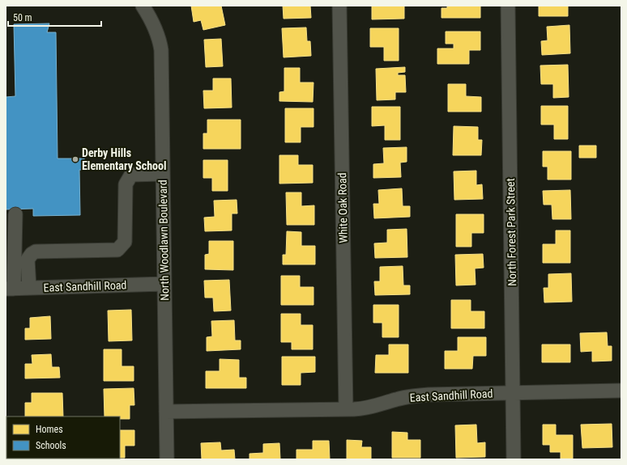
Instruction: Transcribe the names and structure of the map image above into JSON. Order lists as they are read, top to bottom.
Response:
{
  "streets": {
    "street": [
      "White Oak Road",
      "North Forest Park Street",
      "North Woodlawn Boulevard",
      "East Sandhill Road"
    ]
  },
  "crossings": [
    ["White Oak Road", "East Sandhill Road"],
    ["North Forest Park Street", "East Sandhill Road"],
    ["North Woodlawn Boulevard", "East Sandhill Road"]
  ],
  "places": ["Derby Hills Elementary School"],
  "legend": ["Homes", "Schools"],
  "scale_bar": "50 m"
}
